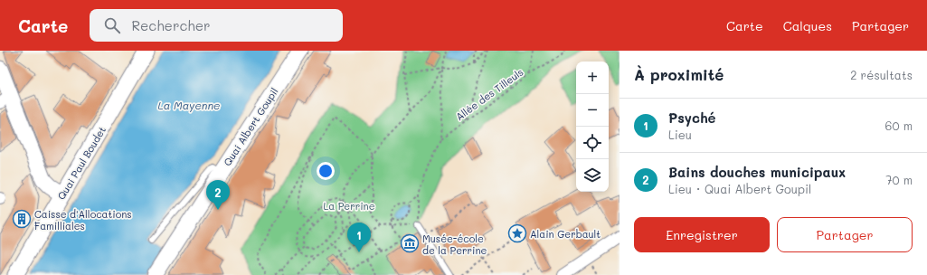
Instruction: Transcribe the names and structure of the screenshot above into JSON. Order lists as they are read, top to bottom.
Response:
{
  "streets": {
    "street": ["Quai Albert Goupil", "Quai Paul Boudet"],
    "path": ["Allée des Tilleuls"]
  },
  "water": ["La Mayenne"],
  "parks": ["La Perrine"],
  "places": {
    "building": ["Caisse d'Allocations Familliales"],
    "place": ["Alain Gerbault"],
    "museum": ["Musée-école de la Perrine"]
  },
  "page": {
    "header": "Carte",
    "search": "Rechercher",
    "nav": ["Carte", "Calques", "Partager"],
    "heading": ["À proximité", "2 résultats"],
    "map_buttons": ["+", "−"],
    "list": [
      {
        "mark": "1",
        "name": "Psyché",
        "note": "Lieu",
        "value": "60 m"
      },
      {
        "mark": "2",
        "name": "Bains douches municipaux",
        "note": "Lieu · Quai Albert Goupil",
        "value": "70 m"
      }
    ],
    "pins": ["2", "1"],
    "buttons": ["Enregistrer", "Partager"]
  }
}
